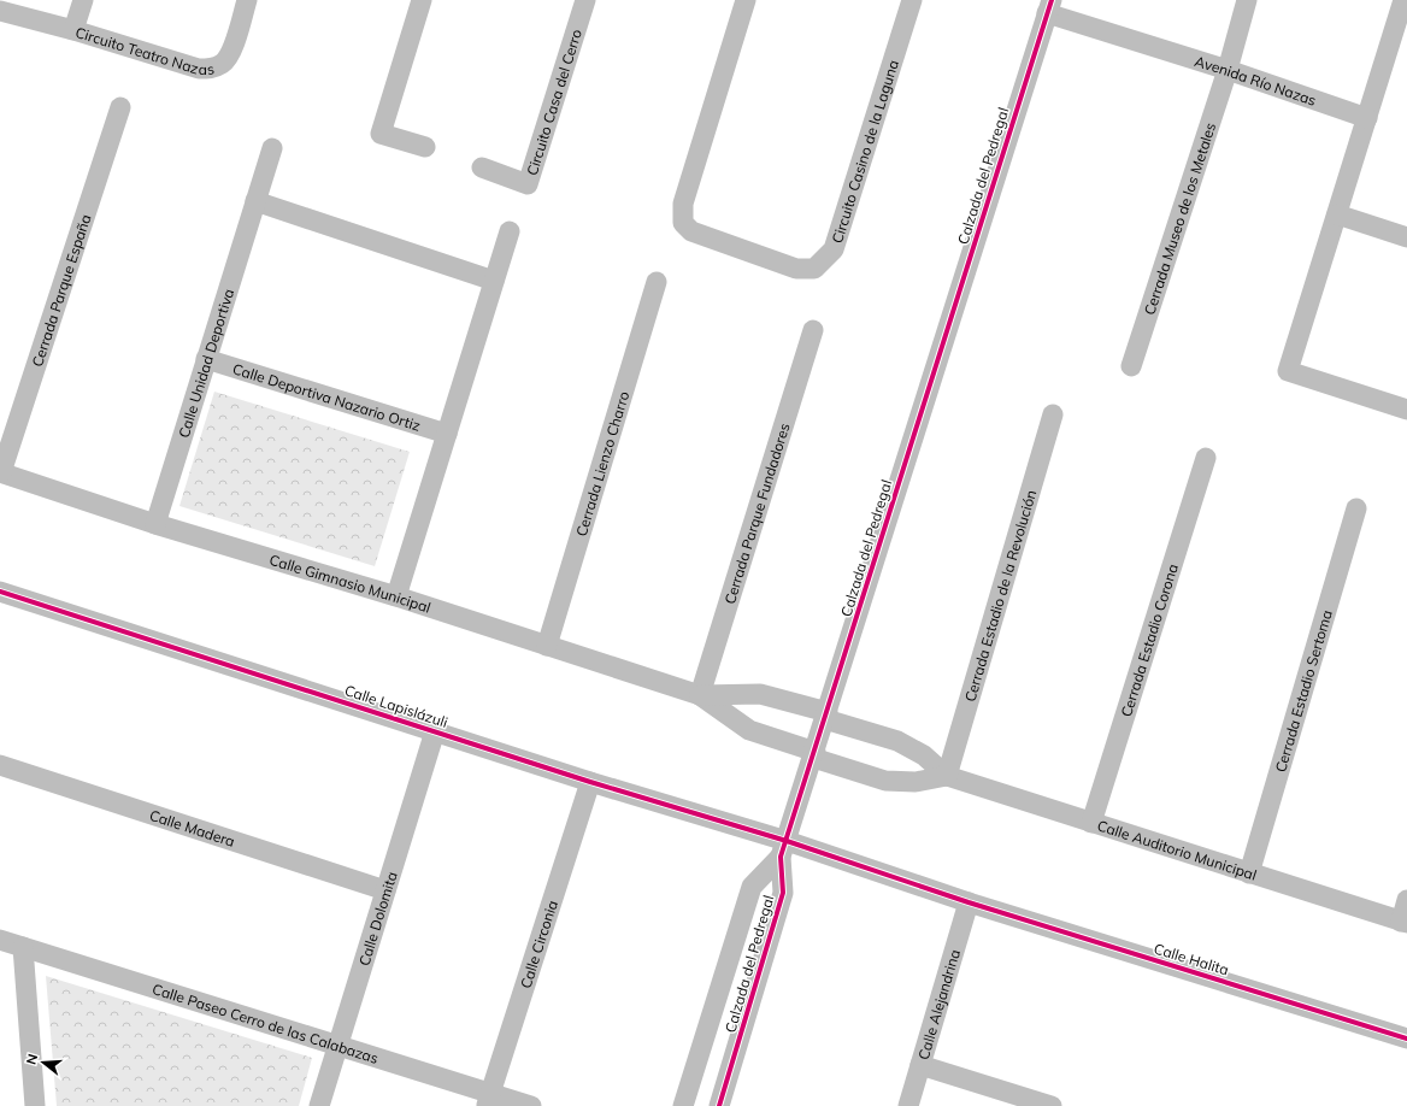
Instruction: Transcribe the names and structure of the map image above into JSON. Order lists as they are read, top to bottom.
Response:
{
  "streets": {
    "street": [
      "Circuito Teatro Nazas",
      "Avenida Río Nazas",
      "Circuito Casa del Cerro",
      "Circuito Casino de la Laguna",
      "Calzada del Pedregal",
      "Cerrada Museo de los Metales",
      "Cerrada Parque España",
      "Calle Unidad Deportiva",
      "Calle Deportiva Nazario Ortiz",
      "Cerrada Lienzo Charro",
      "Cerrada Parque Fundadores",
      "Calle Gimnasio Municipal",
      "Cerrada Estadio de la Revolución",
      "Cerrada Estadio Corona",
      "Cerrada Estadio Sertoma",
      "Calle Lapislázuli",
      "Calle Madera",
      "Calle Auditorio Municipal",
      "Calle Dolomita",
      "Calle Circonia",
      "Calle Halita",
      "Calle Alejandrina",
      "Calle Paseo Cerro de las Calabazas"
    ]
  },
  "crossings": [
    ["Avenida Río Nazas", "Calzada del Pedregal"],
    ["Avenida Río Nazas", "Cerrada Museo de los Metales"],
    ["Calzada del Pedregal", "Calle Gimnasio Municipal"],
    ["Calzada del Pedregal", "Calle Lapislázuli"],
    ["Calzada del Pedregal", "Calle Auditorio Municipal"],
    ["Calzada del Pedregal", "Calle Halita"],
    ["Cerrada Parque España", "Calle Gimnasio Municipal"],
    ["Calle Unidad Deportiva", "Calle Deportiva Nazario Ortiz"],
    ["Calle Unidad Deportiva", "Calle Gimnasio Municipal"],
    ["Cerrada Lienzo Charro", "Calle Gimnasio Municipal"],
    ["Cerrada Parque Fundadores", "Calle Gimnasio Municipal"],
    ["Calle Gimnasio Municipal", "Calle Auditorio Municipal"],
    ["Cerrada Estadio de la Revolución", "Calle Auditorio Municipal"],
    ["Cerrada Estadio Corona", "Calle Auditorio Municipal"],
    ["Cerrada Estadio Sertoma", "Calle Auditorio Municipal"],
    ["Calle Lapislázuli", "Calle Dolomita"],
    ["Calle Lapislázuli", "Calle Circonia"],
    ["Calle Lapislázuli", "Calle Halita"],
    ["Calle Madera", "Calle Dolomita"],
    ["Calle Dolomita", "Calle Paseo Cerro de las Calabazas"],
    ["Calle Circonia", "Calle Paseo Cerro de las Calabazas"],
    ["Calle Halita", "Calle Alejandrina"]
  ],
  "north": "left"
}
